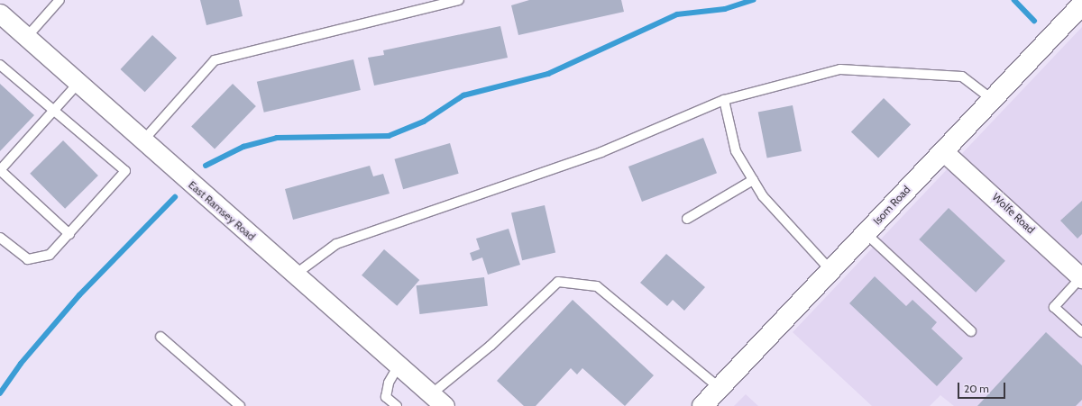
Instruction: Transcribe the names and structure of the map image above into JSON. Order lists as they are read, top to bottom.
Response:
{
  "streets": {
    "street": ["Isom Road", "East Ramsey Road", "Wolfe Road"]
  },
  "crossings": [
    ["Isom Road", "Wolfe Road"]
  ],
  "scale_bar": "20 m"
}
